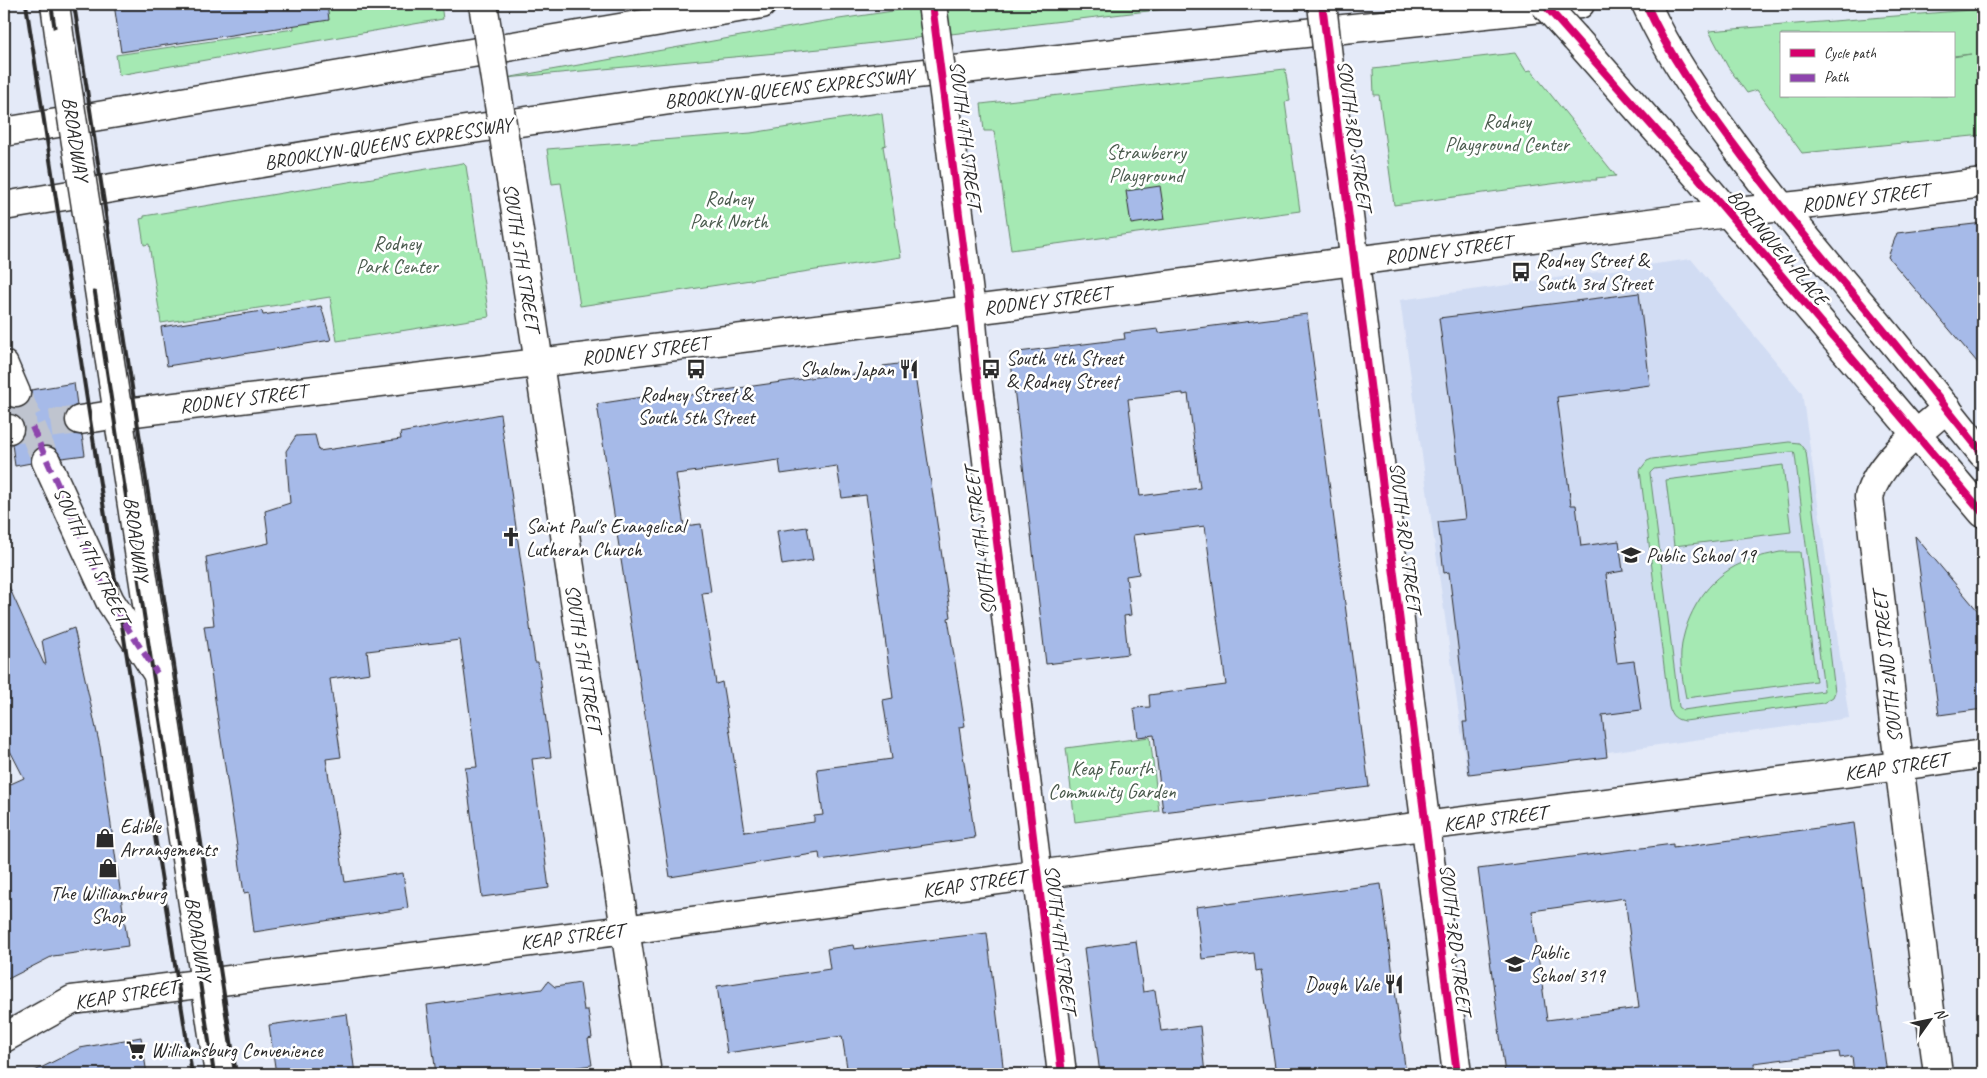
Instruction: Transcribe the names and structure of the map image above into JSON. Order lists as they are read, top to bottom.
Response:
{
  "streets": {
    "main road": [
      "BROOKLYN-QUEENS EXPRESSWAY",
      "SOUTH 4TH STREET",
      "SOUTH 3RD STREET",
      "BROADWAY",
      "RODNEY STREET",
      "BORINQUEN PLACE",
      "SOUTH 5TH STREET",
      "SOUTH 9TH STREET",
      "SOUTH 2ND STREET",
      "KEAP STREET"
    ]
  },
  "crossings": [
    ["SOUTH 4TH STREET", "RODNEY STREET"],
    ["SOUTH 4TH STREET", "KEAP STREET"],
    ["SOUTH 3RD STREET", "RODNEY STREET"],
    ["SOUTH 3RD STREET", "KEAP STREET"],
    ["BROADWAY", "RODNEY STREET"],
    ["BROADWAY", "SOUTH 9TH STREET"],
    ["BROADWAY", "KEAP STREET"],
    ["RODNEY STREET", "BORINQUEN PLACE"],
    ["RODNEY STREET", "SOUTH 5TH STREET"],
    ["BORINQUEN PLACE", "SOUTH 2ND STREET"],
    ["SOUTH 5TH STREET", "KEAP STREET"],
    ["SOUTH 2ND STREET", "KEAP STREET"]
  ],
  "parks": [
    "Rodney Playground Center",
    "Strawberry Playground",
    "Rodney Park North",
    "Rodney Park Center",
    "Keap Fourth Community Garden"
  ],
  "places": {
    "bus stop": ["Rodney Street & South 3rd Street", "Rodney Street & South 5th Street", "South 4th Street & Rodney Street"],
    "restaurant": ["Shalom Japan", "Dough Vale"],
    "church": ["Saint Paul's Evangelical Lutheran Church"],
    "school or university": ["Public School 19", "Public School 319"],
    "shop": ["Edible Arrangements", "The Williamsburg Shop"],
    "supermarket": ["Williamsburg Convenience"]
  },
  "legend": ["Cycle path", "Path"],
  "north": "top right"
}
